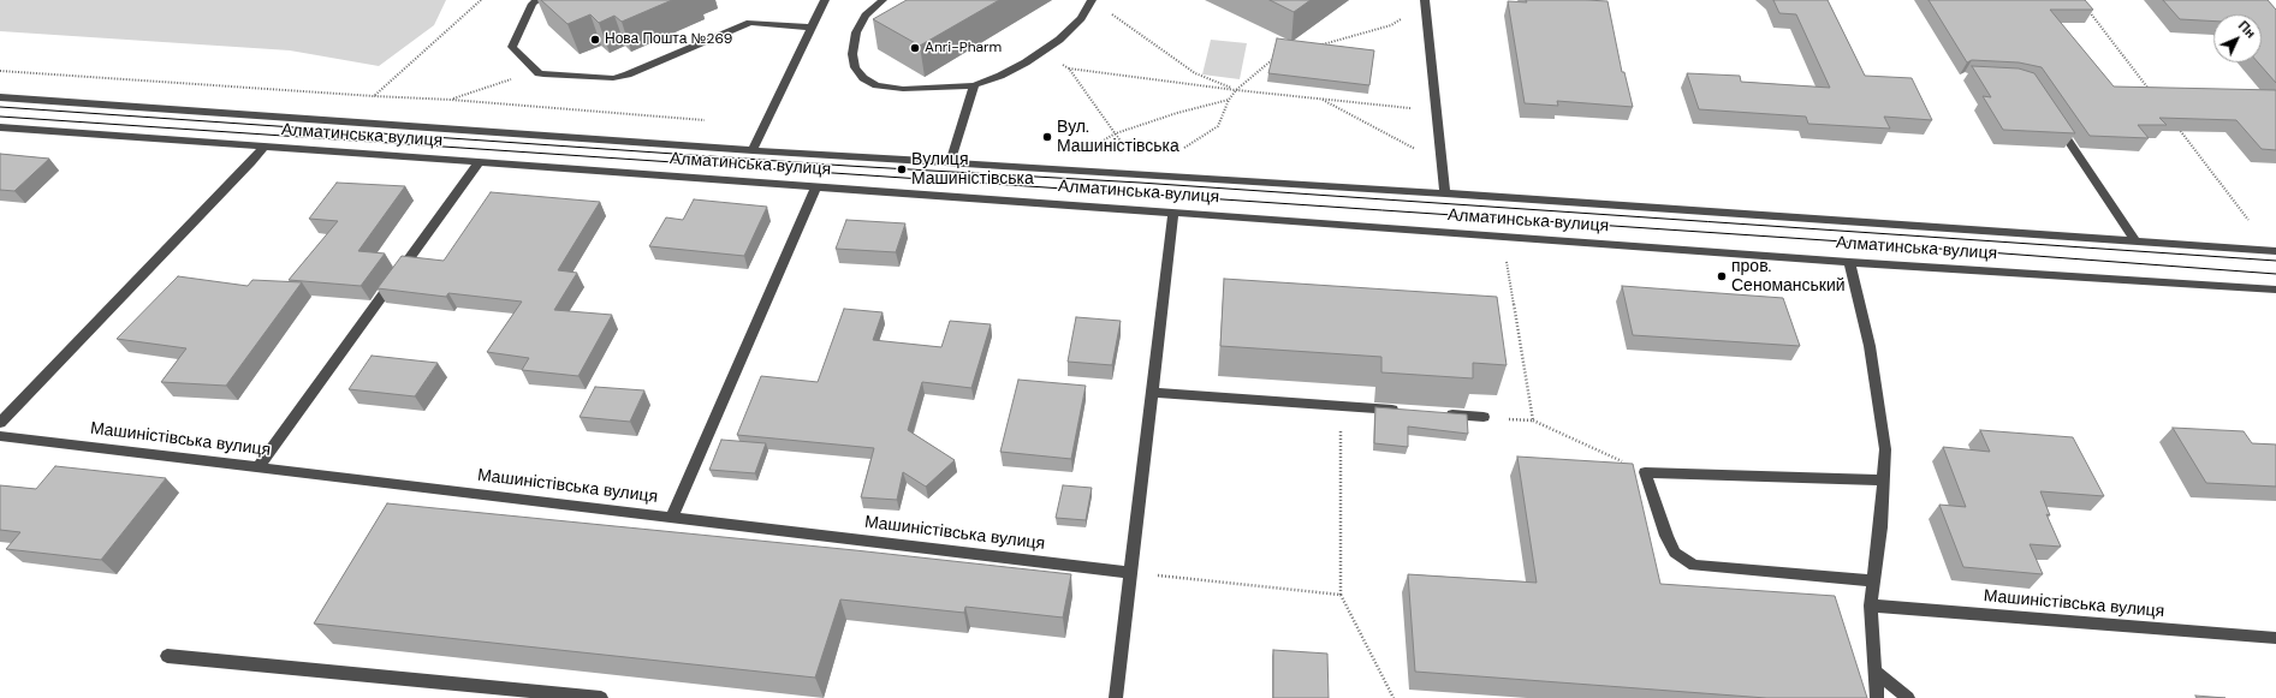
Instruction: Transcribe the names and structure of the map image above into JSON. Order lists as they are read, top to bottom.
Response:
{
  "streets": {
    "street": ["Алматинська вулиця", "Машиністівська вулиця"]
  },
  "places": [
    "Нова Пошта №269",
    "Anri-Pharm",
    "Вул. Машиністівська",
    "Вулиця Машиністівська",
    "пров. Сеноманський"
  ],
  "north": "top right"
}
